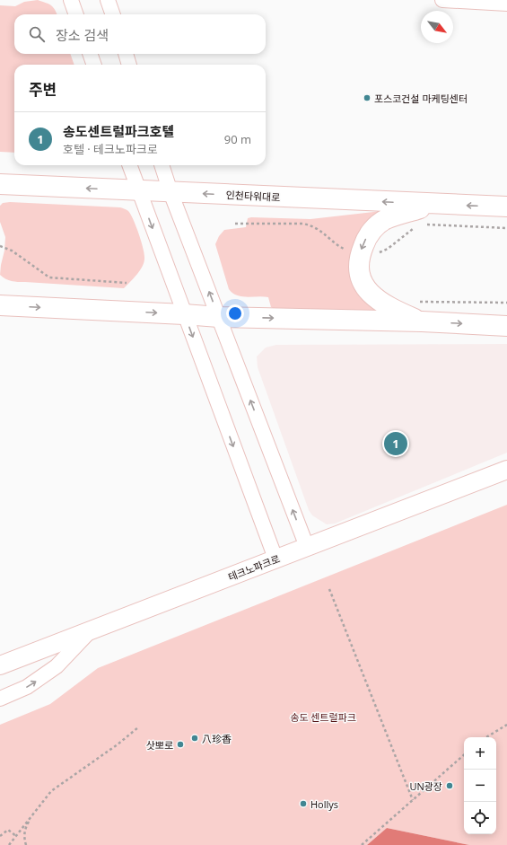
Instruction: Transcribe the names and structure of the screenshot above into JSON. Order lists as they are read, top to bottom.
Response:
{
  "streets": {
    "main road": ["인천타워대로"],
    "street": ["테크노파크로"]
  },
  "parks": ["송도 센트럴파크"],
  "places": [
    "포스코건설 마케팅센터",
    "八珍香",
    "삿뽀로",
    "UN광장",
    "Hollys"
  ],
  "north": "bottom right",
  "page": {
    "search": "장소 검색",
    "heading": "주변",
    "list": [
      {
        "mark": "1",
        "name": "송도센트럴파크호텔",
        "note": "호텔 · 테크노파크로",
        "value": "90 m"
      }
    ],
    "pins": "1",
    "map_buttons": ["+", "−"]
  }
}
